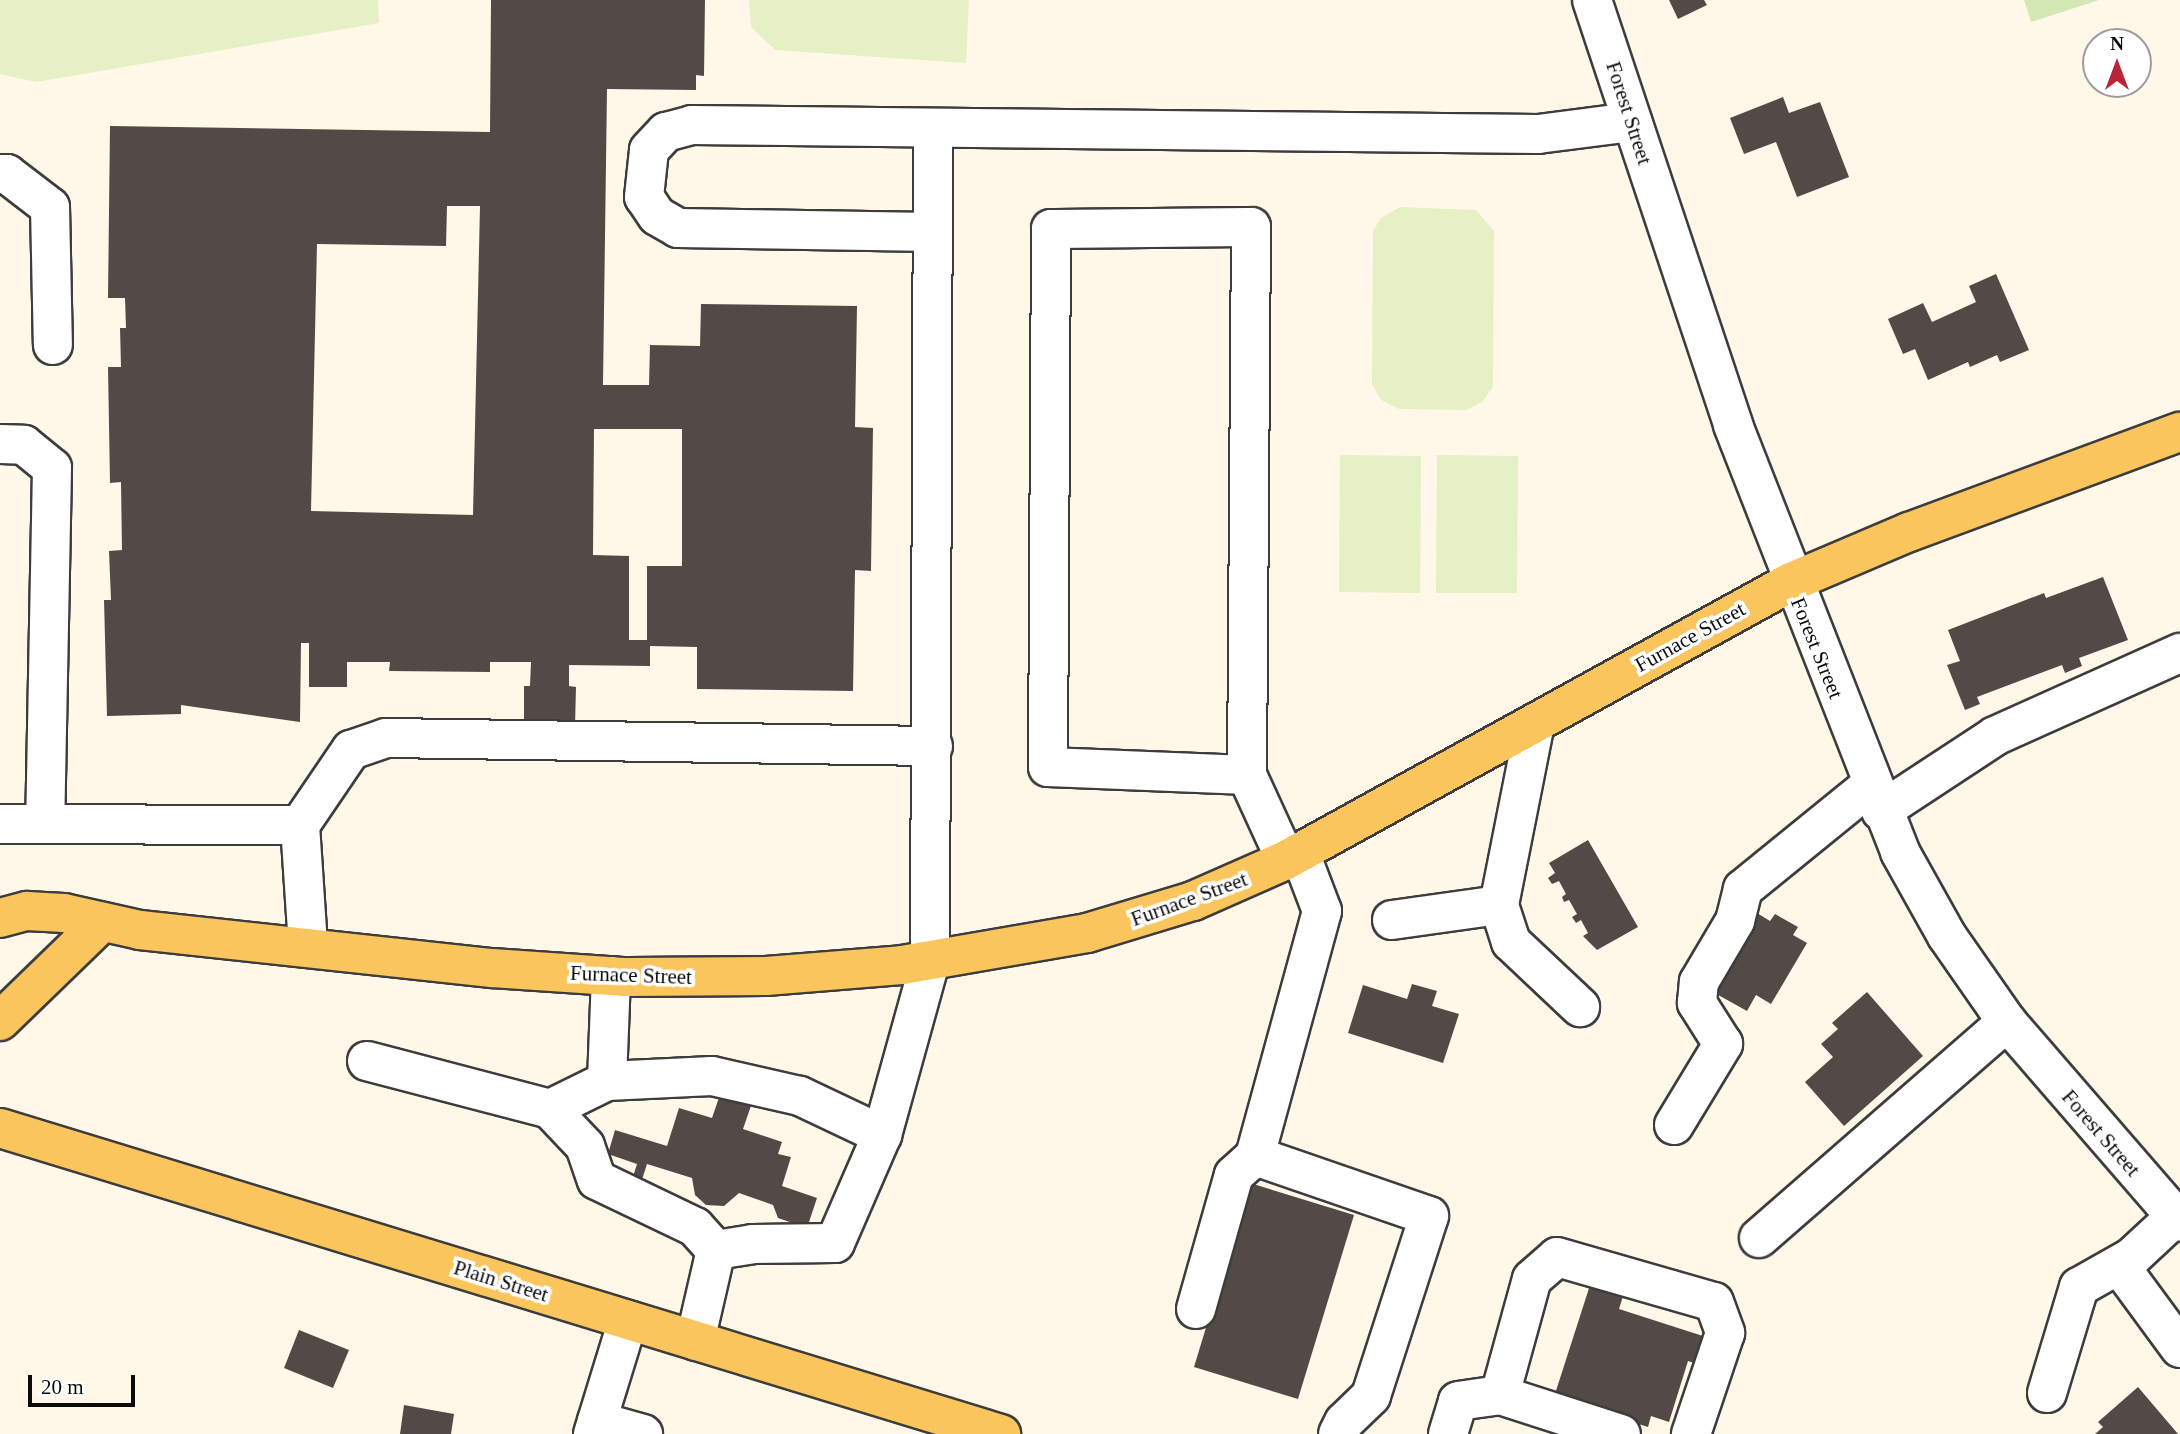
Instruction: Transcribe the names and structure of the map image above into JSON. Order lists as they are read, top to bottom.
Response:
{
  "streets": {
    "main road": ["Furnace Street", "Plain Street"],
    "street": ["Forest Street"]
  },
  "crossings": [
    ["Forest Street", "Furnace Street"]
  ],
  "scale_bar": "20 m",
  "north": "top"
}
